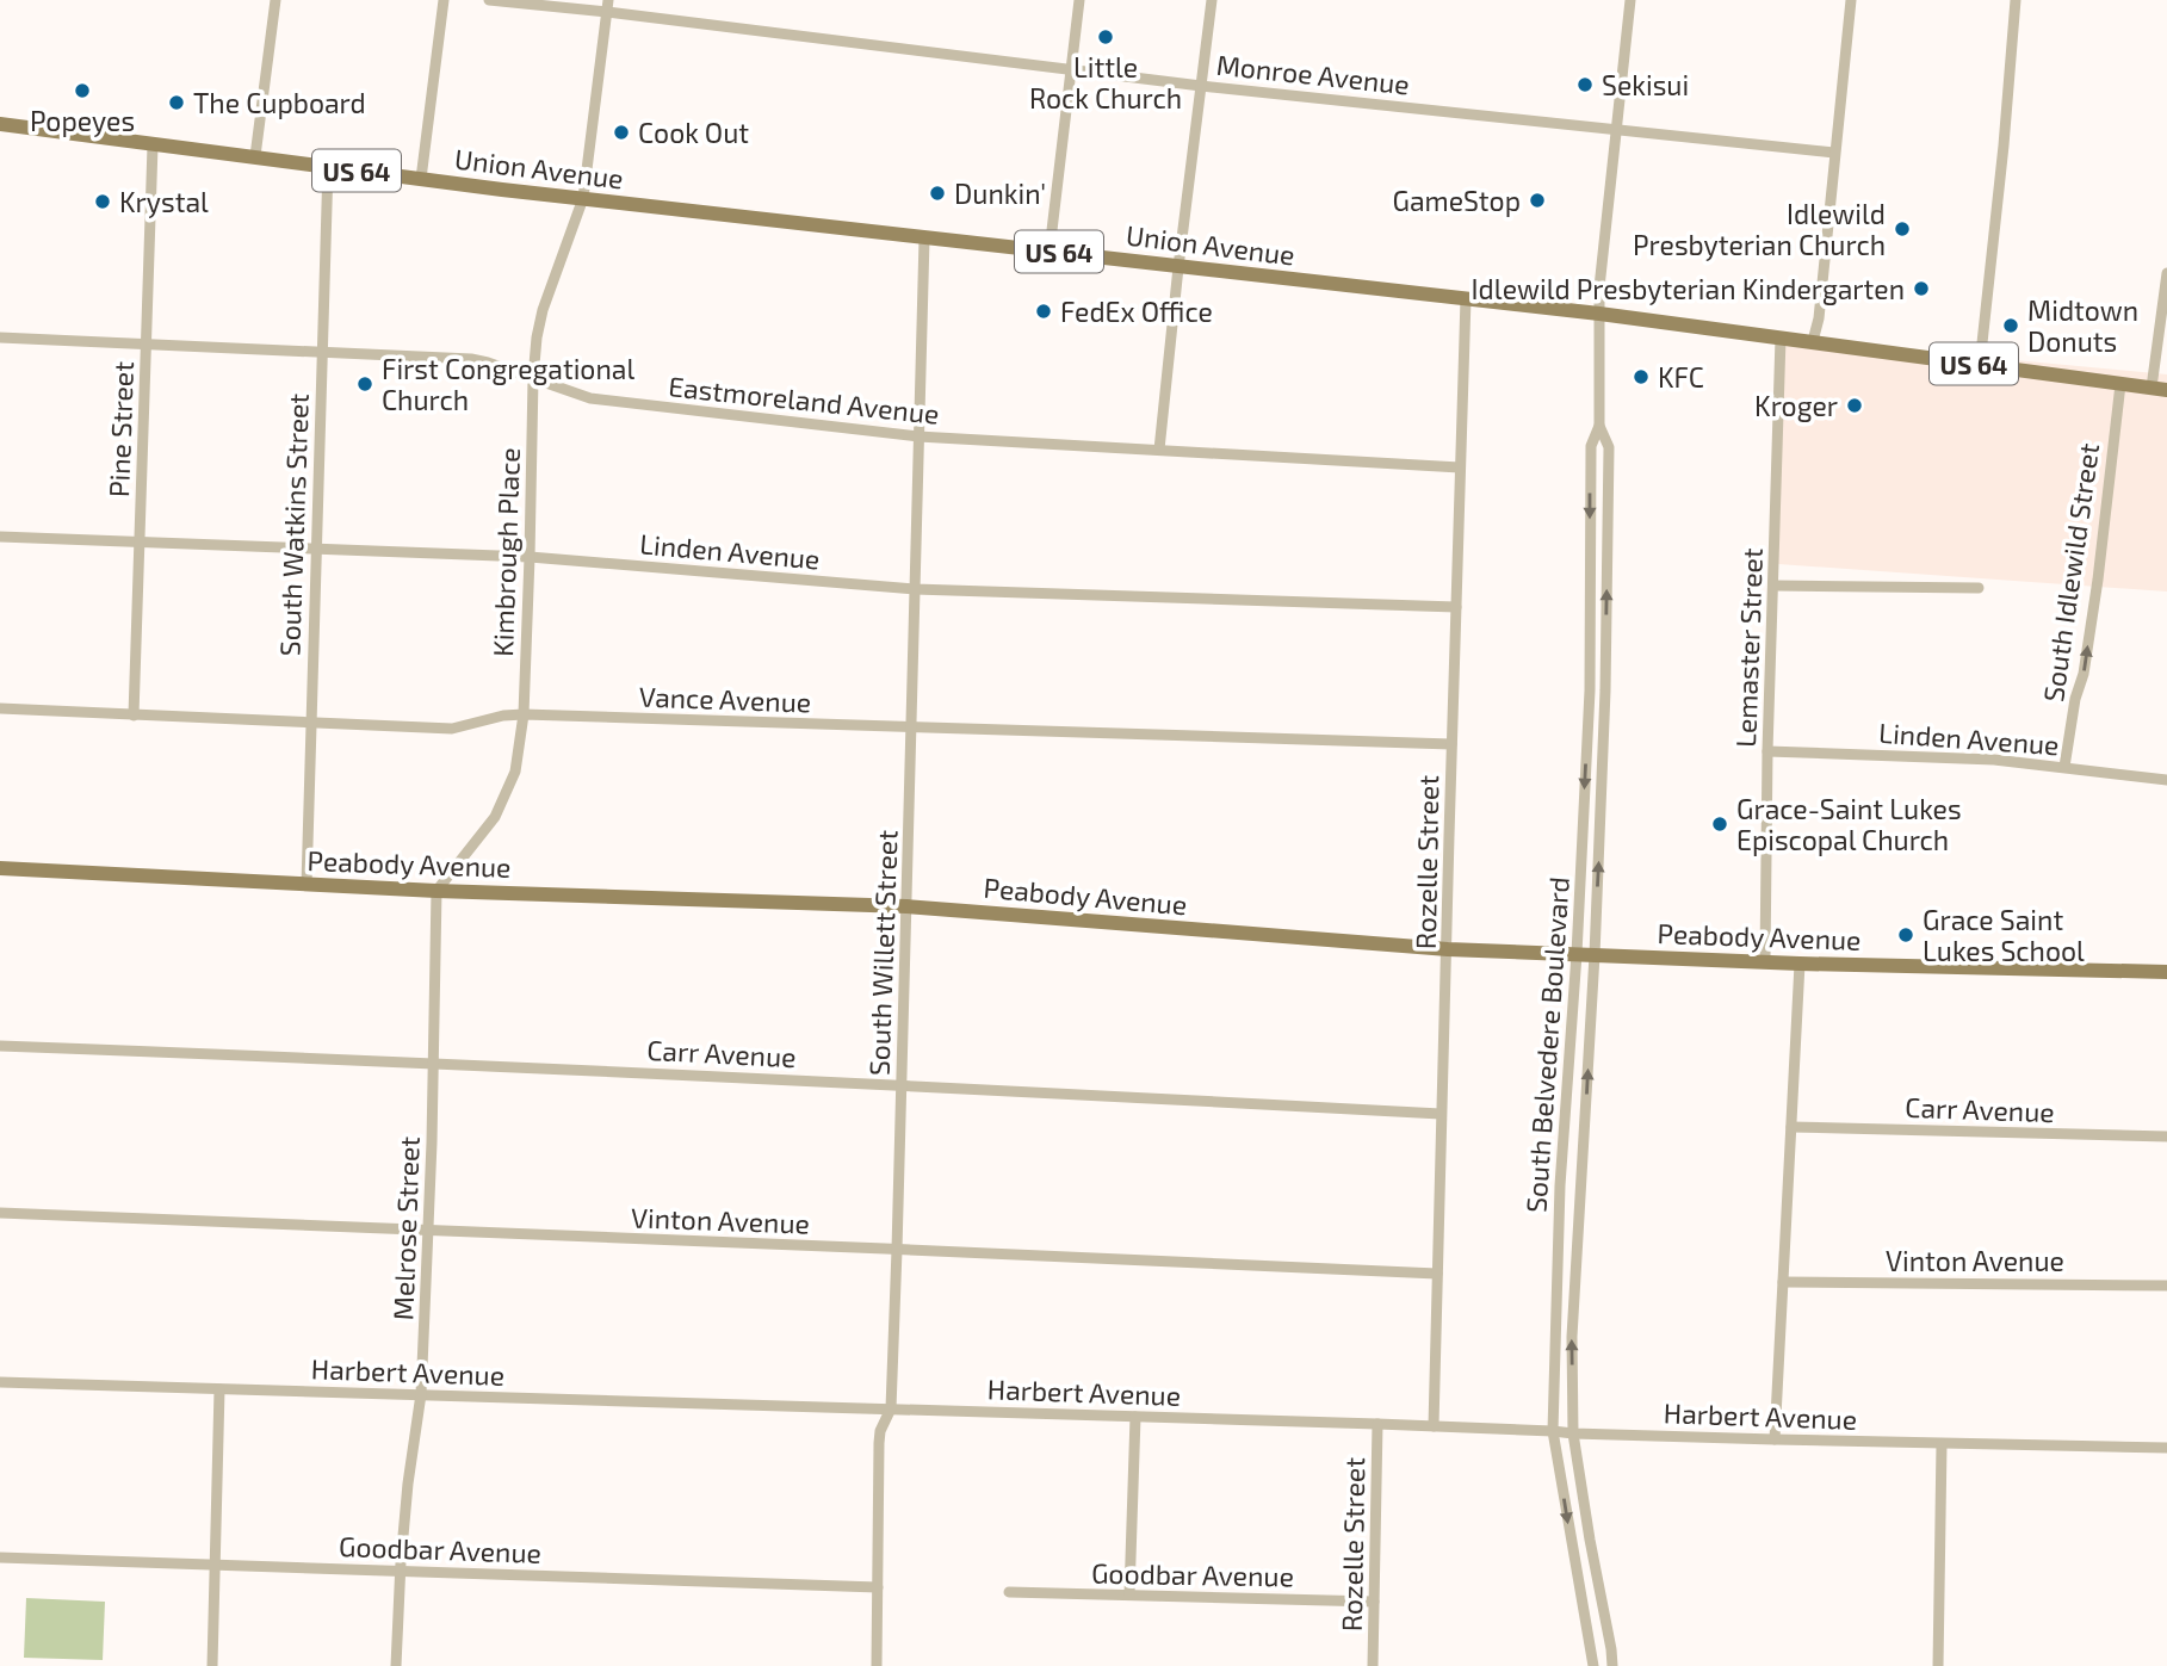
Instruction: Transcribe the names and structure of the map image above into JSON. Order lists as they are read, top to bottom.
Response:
{
  "streets": {
    "main road": ["Union Avenue", "US 64", "Peabody Avenue"],
    "street": [
      "Monroe Avenue",
      "Eastmoreland Avenue",
      "Pine Street",
      "South Watkins Street",
      "Linden Avenue",
      "Kimbrough Place",
      "South Idlewild Street",
      "Lemaster Street",
      "Vance Avenue",
      "Rozelle Street",
      "South Willett Street",
      "South Belvedere Boulevard",
      "Carr Avenue",
      "Vinton Avenue",
      "Melrose Street",
      "Harbert Avenue",
      "Goodbar Avenue"
    ]
  },
  "crossings": [
    ["Monroe Avenue", "Kimbrough Place"],
    ["Monroe Avenue", "South Belvedere Boulevard"],
    ["Union Avenue", "Pine Street"],
    ["Union Avenue", "South Watkins Street"],
    ["Union Avenue", "Kimbrough Place"],
    ["Union Avenue", "South Idlewild Street"],
    ["Union Avenue", "Lemaster Street"],
    ["Union Avenue", "Rozelle Street"],
    ["Union Avenue", "South Willett Street"],
    ["Union Avenue", "South Belvedere Boulevard"],
    ["Eastmoreland Avenue", "Pine Street"],
    ["Eastmoreland Avenue", "South Watkins Street"],
    ["Eastmoreland Avenue", "Kimbrough Place"],
    ["Eastmoreland Avenue", "Rozelle Street"],
    ["Eastmoreland Avenue", "South Willett Street"],
    ["Pine Street", "Linden Avenue"],
    ["Pine Street", "Vance Avenue"],
    ["South Watkins Street", "Linden Avenue"],
    ["South Watkins Street", "Vance Avenue"],
    ["South Watkins Street", "Peabody Avenue"],
    ["Linden Avenue", "Kimbrough Place"],
    ["Linden Avenue", "South Idlewild Street"],
    ["Linden Avenue", "Lemaster Street"],
    ["Linden Avenue", "Rozelle Street"],
    ["Linden Avenue", "South Willett Street"],
    ["Kimbrough Place", "Vance Avenue"],
    ["Kimbrough Place", "Peabody Avenue"],
    ["Kimbrough Place", "Melrose Street"],
    ["Lemaster Street", "Peabody Avenue"],
    ["Vance Avenue", "Rozelle Street"],
    ["Vance Avenue", "South Willett Street"],
    ["Rozelle Street", "Peabody Avenue"],
    ["Rozelle Street", "Carr Avenue"],
    ["Rozelle Street", "Vinton Avenue"],
    ["Rozelle Street", "Harbert Avenue"],
    ["Rozelle Street", "Goodbar Avenue"],
    ["Peabody Avenue", "South Willett Street"],
    ["Peabody Avenue", "South Belvedere Boulevard"],
    ["Peabody Avenue", "Melrose Street"],
    ["South Willett Street", "Carr Avenue"],
    ["South Willett Street", "Vinton Avenue"],
    ["South Willett Street", "Harbert Avenue"],
    ["South Willett Street", "Goodbar Avenue"],
    ["South Belvedere Boulevard", "Harbert Avenue"],
    ["Carr Avenue", "Melrose Street"],
    ["Vinton Avenue", "Melrose Street"],
    ["Melrose Street", "Harbert Avenue"],
    ["Melrose Street", "Goodbar Avenue"]
  ],
  "one_way": ["South Idlewild Street"],
  "places": [
    "Little Rock Church",
    "Sekisui",
    "Popeyes",
    "The Cupboard",
    "Cook Out",
    "Dunkin'",
    "GameStop",
    "Krystal",
    "Idlewild Presbyterian Church",
    "Idlewild Presbyterian Kindergarten",
    "FedEx Office",
    "Midtown Donuts",
    "KFC",
    "First Congregational Church",
    "Kroger",
    "Grace-Saint Lukes Episcopal Church",
    "Grace Saint Lukes School"
  ]
}
